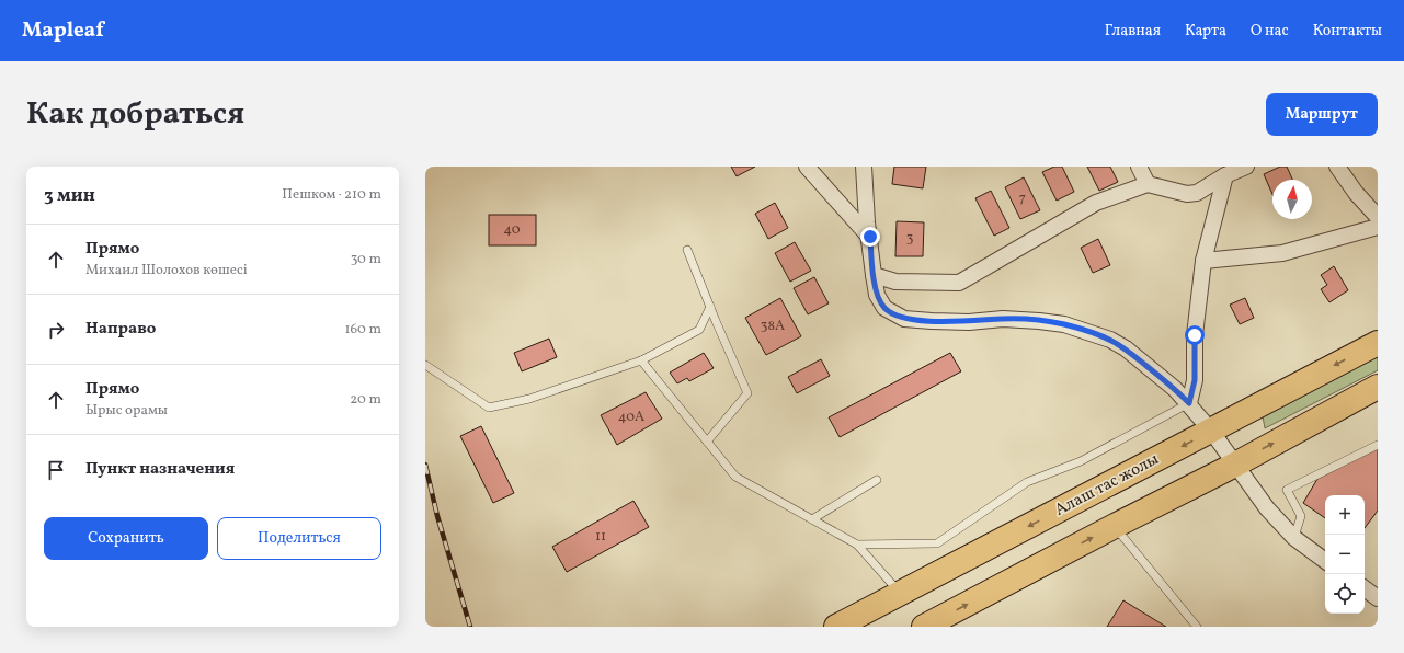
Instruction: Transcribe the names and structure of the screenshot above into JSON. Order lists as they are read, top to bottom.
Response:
{
  "streets": {
    "main road": ["Алаш тас жолы"]
  },
  "house_numbers": [
    "7",
    "40",
    "3",
    "38А",
    "40А",
    "11"
  ],
  "north": "top",
  "page": {
    "header": "Mapleaf",
    "nav": [
      "Главная",
      "Карта",
      "О нас",
      "Контакты"
    ],
    "title": "Как добраться",
    "buttons": [
      "Маршрут",
      ["Сохранить", "Поделиться"]
    ],
    "heading": ["3 мин", "Пешком · 210 m"],
    "list": [
      ["Прямо", "Михаил Шолохов көшесі", "30 m"],
      ["Направо", "160 m"],
      ["Прямо", "Ырыс орамы", "20 m"],
      "Пункт назначения"
    ],
    "map_buttons": ["+", "−"]
  }
}
